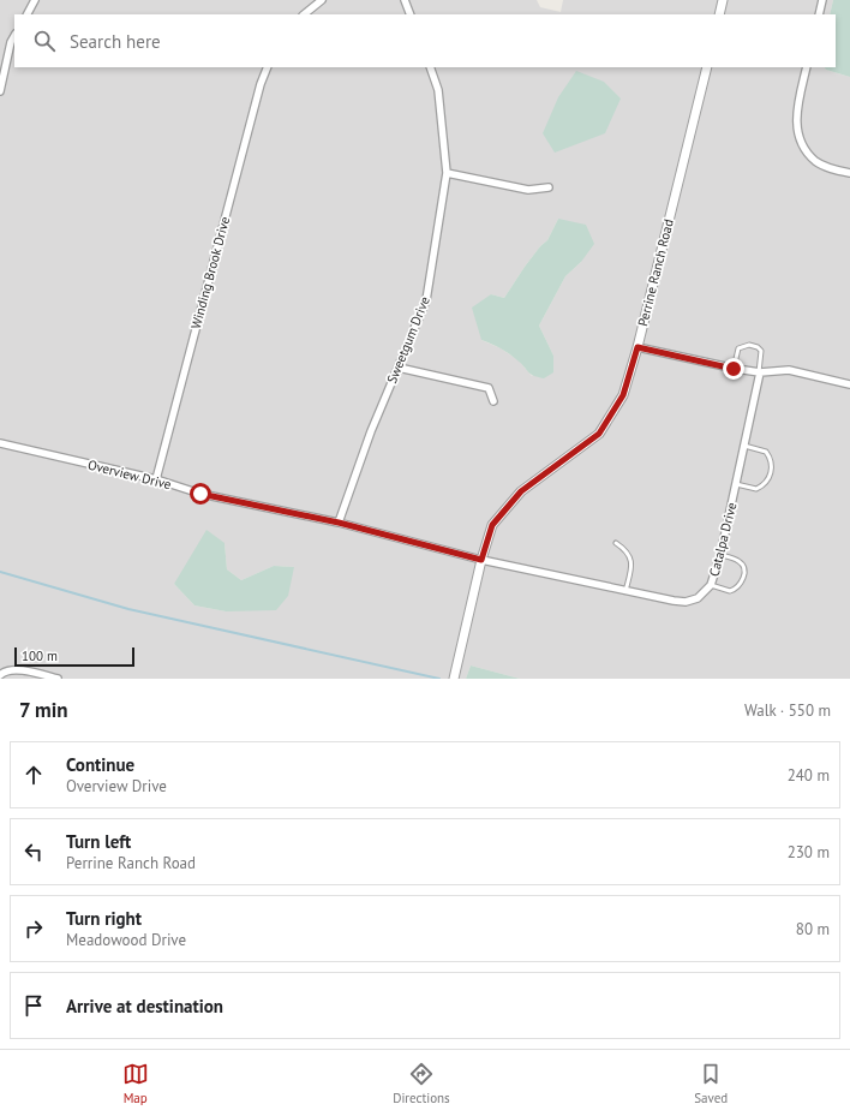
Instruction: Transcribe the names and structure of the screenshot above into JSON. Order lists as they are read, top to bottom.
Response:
{
  "streets": {
    "street": [
      "Winding Brook Drive",
      "Perrine Ranch Road",
      "Sweetgum Drive",
      "Overview Drive",
      "Catalpa Drive"
    ]
  },
  "crossings": [
    ["Winding Brook Drive", "Overview Drive"],
    ["Perrine Ranch Road", "Overview Drive"],
    ["Perrine Ranch Road", "Catalpa Drive"],
    ["Sweetgum Drive", "Overview Drive"],
    ["Overview Drive", "Catalpa Drive"]
  ],
  "scale_bar": "100 m",
  "page": {
    "search": "Search here",
    "scale": "100 m",
    "heading": ["7 min", "Walk · 550 m"],
    "list": [
      ["Continue", "Overview Drive", "240 m"],
      ["Turn left", "Perrine Ranch Road", "230 m"],
      ["Turn right", "Meadowood Drive", "80 m"],
      "Arrive at destination"
    ],
    "nav": ["Map", "Directions", "Saved"]
  }
}
